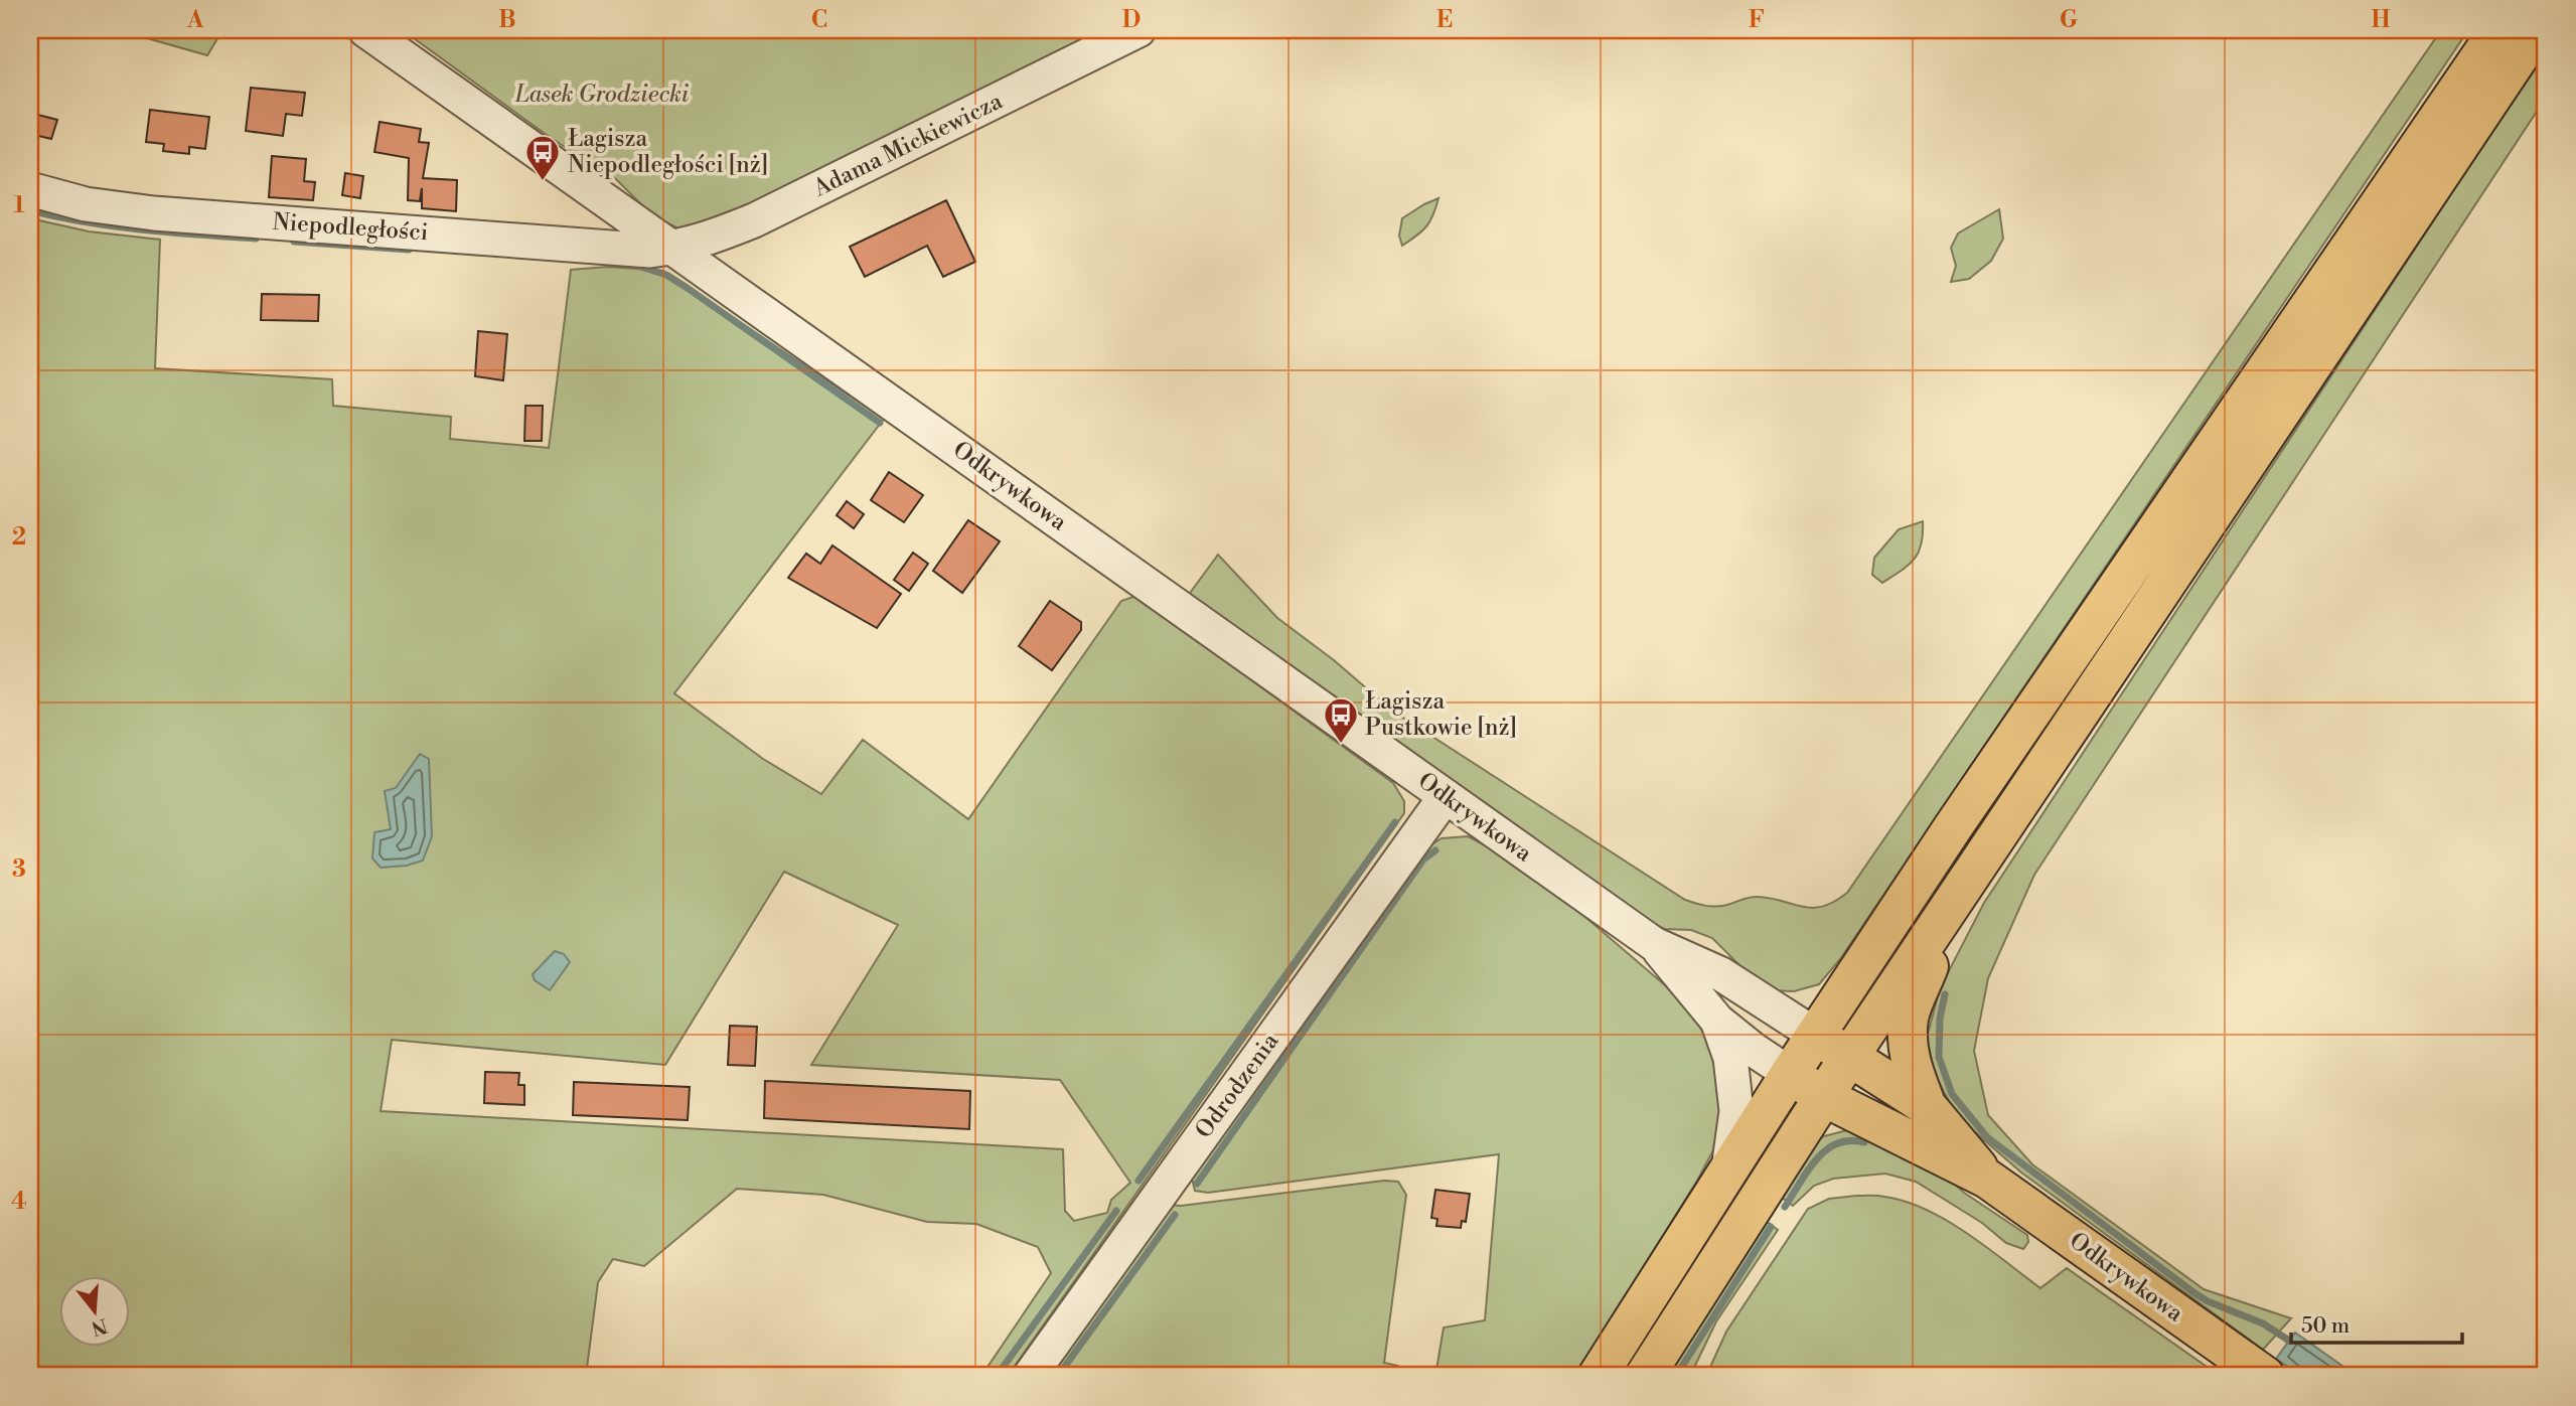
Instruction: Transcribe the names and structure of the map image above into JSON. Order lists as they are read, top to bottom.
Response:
{
  "streets": {
    "main road": ["Odkrywkowa"],
    "street": ["Adama Mickiewicza", "Niepodległości", "Odrodzenia"]
  },
  "crossings": [
    ["Adama Mickiewicza", "Niepodległości"],
    ["Adama Mickiewicza", "Odkrywkowa"],
    ["Niepodległości", "Odkrywkowa"],
    ["Odkrywkowa", "Odrodzenia"]
  ],
  "parks": ["Lasek Grodziecki"],
  "places": {
    "bus stop": ["Łagisza Niepodległości [nż]", "Łagisza Pustkowie [nż]"]
  },
  "scale_bar": "50 m",
  "north": "bottom",
  "grid": {
    "columns": [
      "A",
      "B",
      "C",
      "D",
      "E",
      "F",
      "G",
      "H"
    ],
    "rows": [
      "1",
      "2",
      "3",
      "4"
    ]
  }
}
